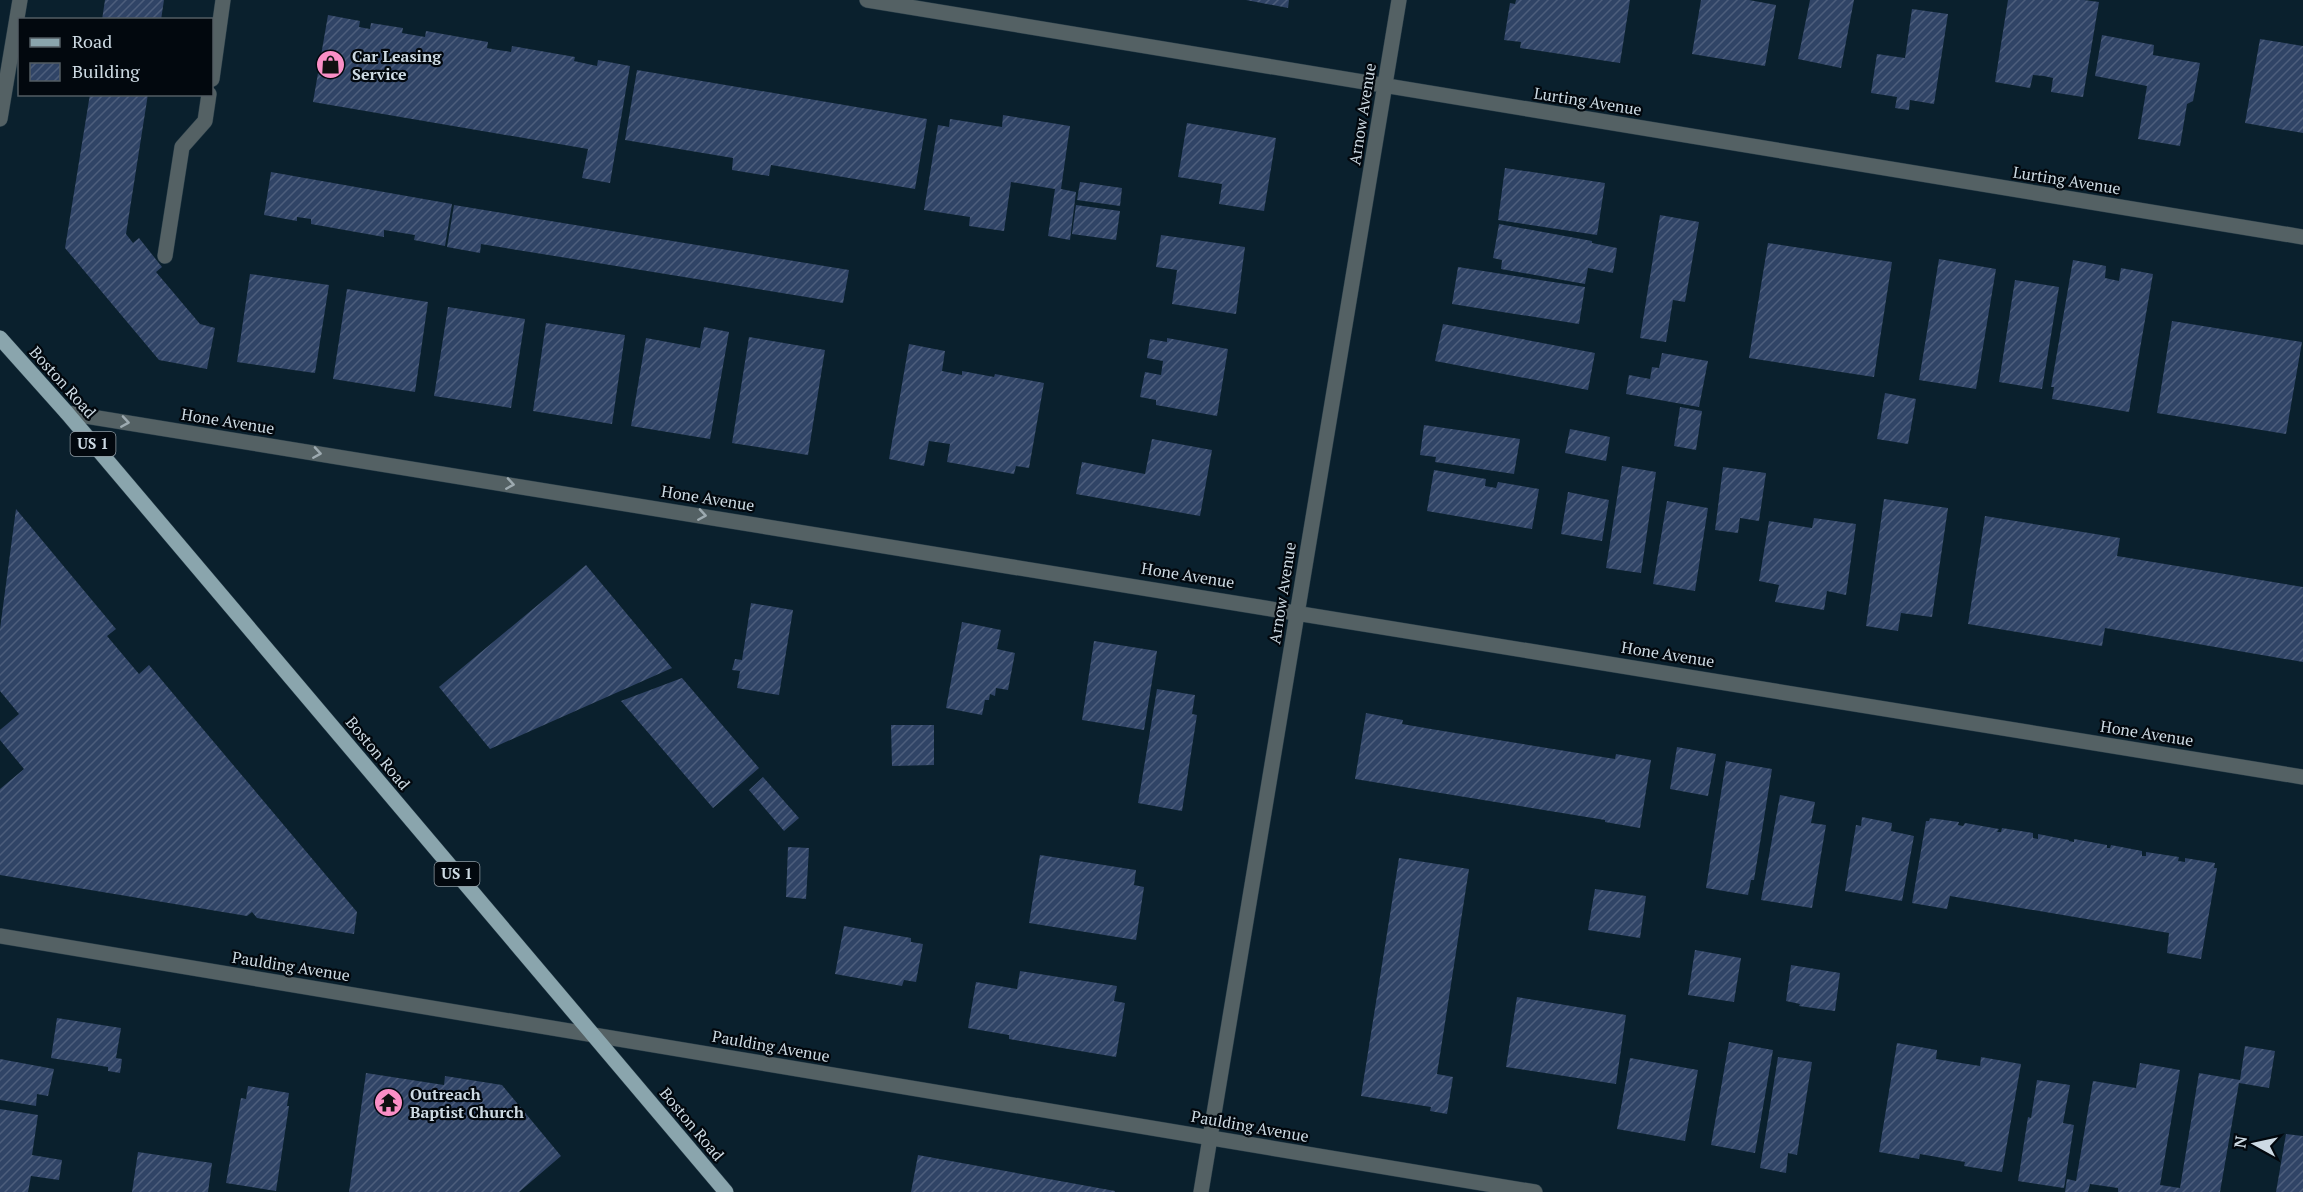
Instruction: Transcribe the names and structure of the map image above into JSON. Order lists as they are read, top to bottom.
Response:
{
  "streets": {
    "main road": ["Boston Road", "US 1"],
    "street": [
      "Lurting Avenue",
      "Arnow Avenue",
      "Hone Avenue",
      "Paulding Avenue"
    ]
  },
  "crossings": [
    ["Lurting Avenue", "Arnow Avenue"],
    ["Arnow Avenue", "Hone Avenue"],
    ["Arnow Avenue", "Paulding Avenue"],
    ["Boston Road", "Hone Avenue"],
    ["Boston Road", "Paulding Avenue"]
  ],
  "one_way": ["Hone Avenue"],
  "places": {
    "shop": ["Car Leasing Service"],
    "temple": ["Outreach Baptist Church"]
  },
  "legend": ["Road", "Building"],
  "north": "left"
}
